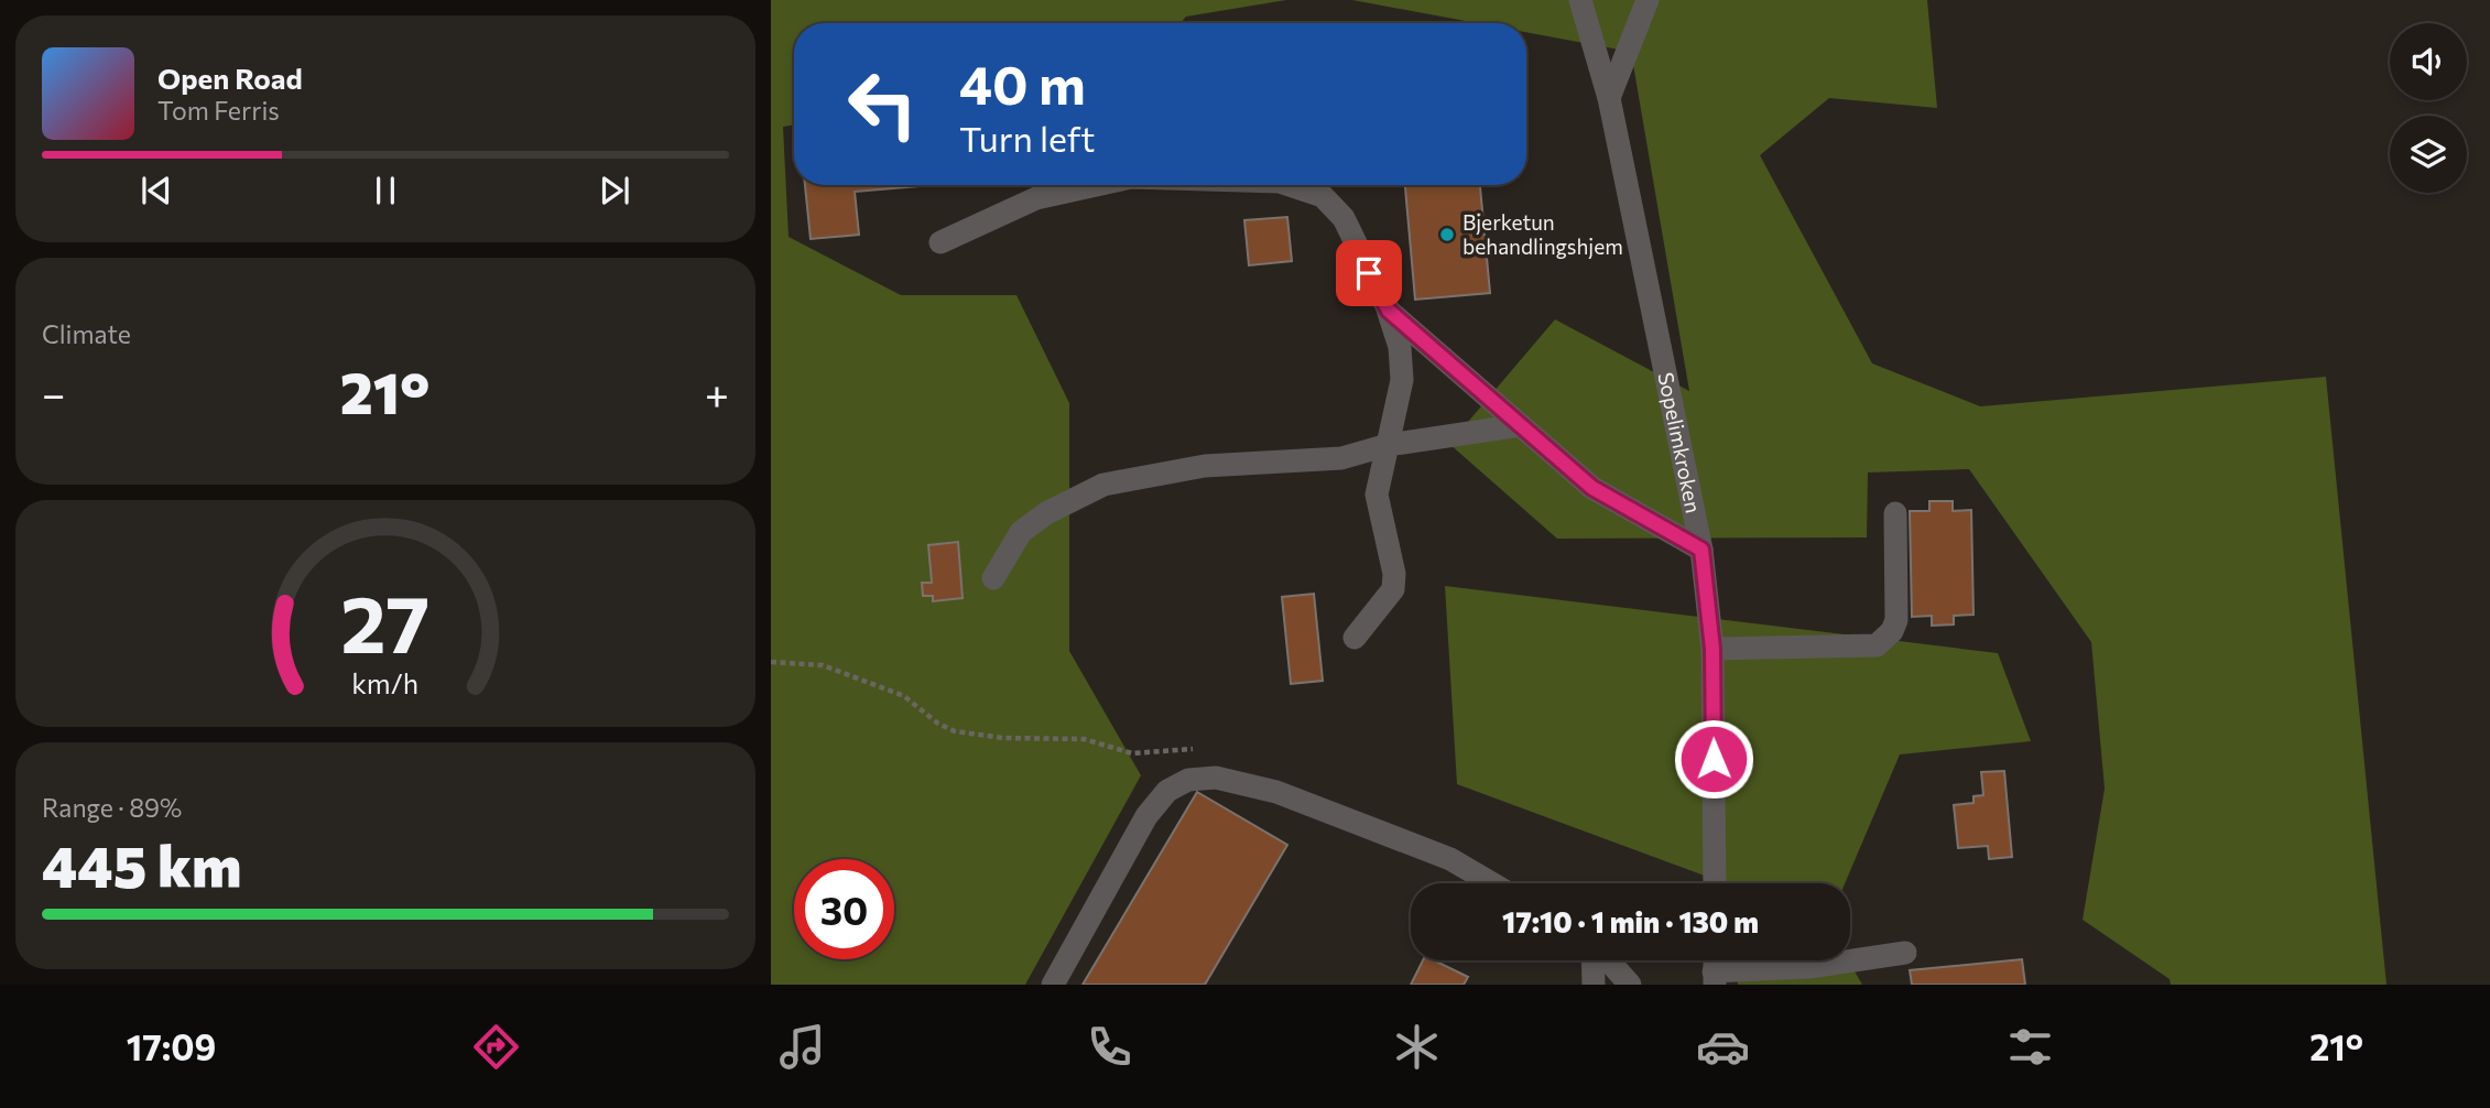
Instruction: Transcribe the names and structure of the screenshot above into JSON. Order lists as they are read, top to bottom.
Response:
{
  "streets": {
    "street": ["Sopelimkroken"]
  },
  "places": ["Bjerketun behandlingshjem"],
  "page": {
    "turn": ["40 m", "Turn left"],
    "song": ["Open Road", "Tom Ferris"],
    "tile": [
      "Climate",
      ["Range · 89%", "445 km"]
    ],
    "heat": ["−", "21°", "+"],
    "limit": "30",
    "trip": "17:10 · 1 min · 130 m",
    "tabs": ["17:09", "21°"],
    "gauge": ["27", "km/h"]
  }
}
